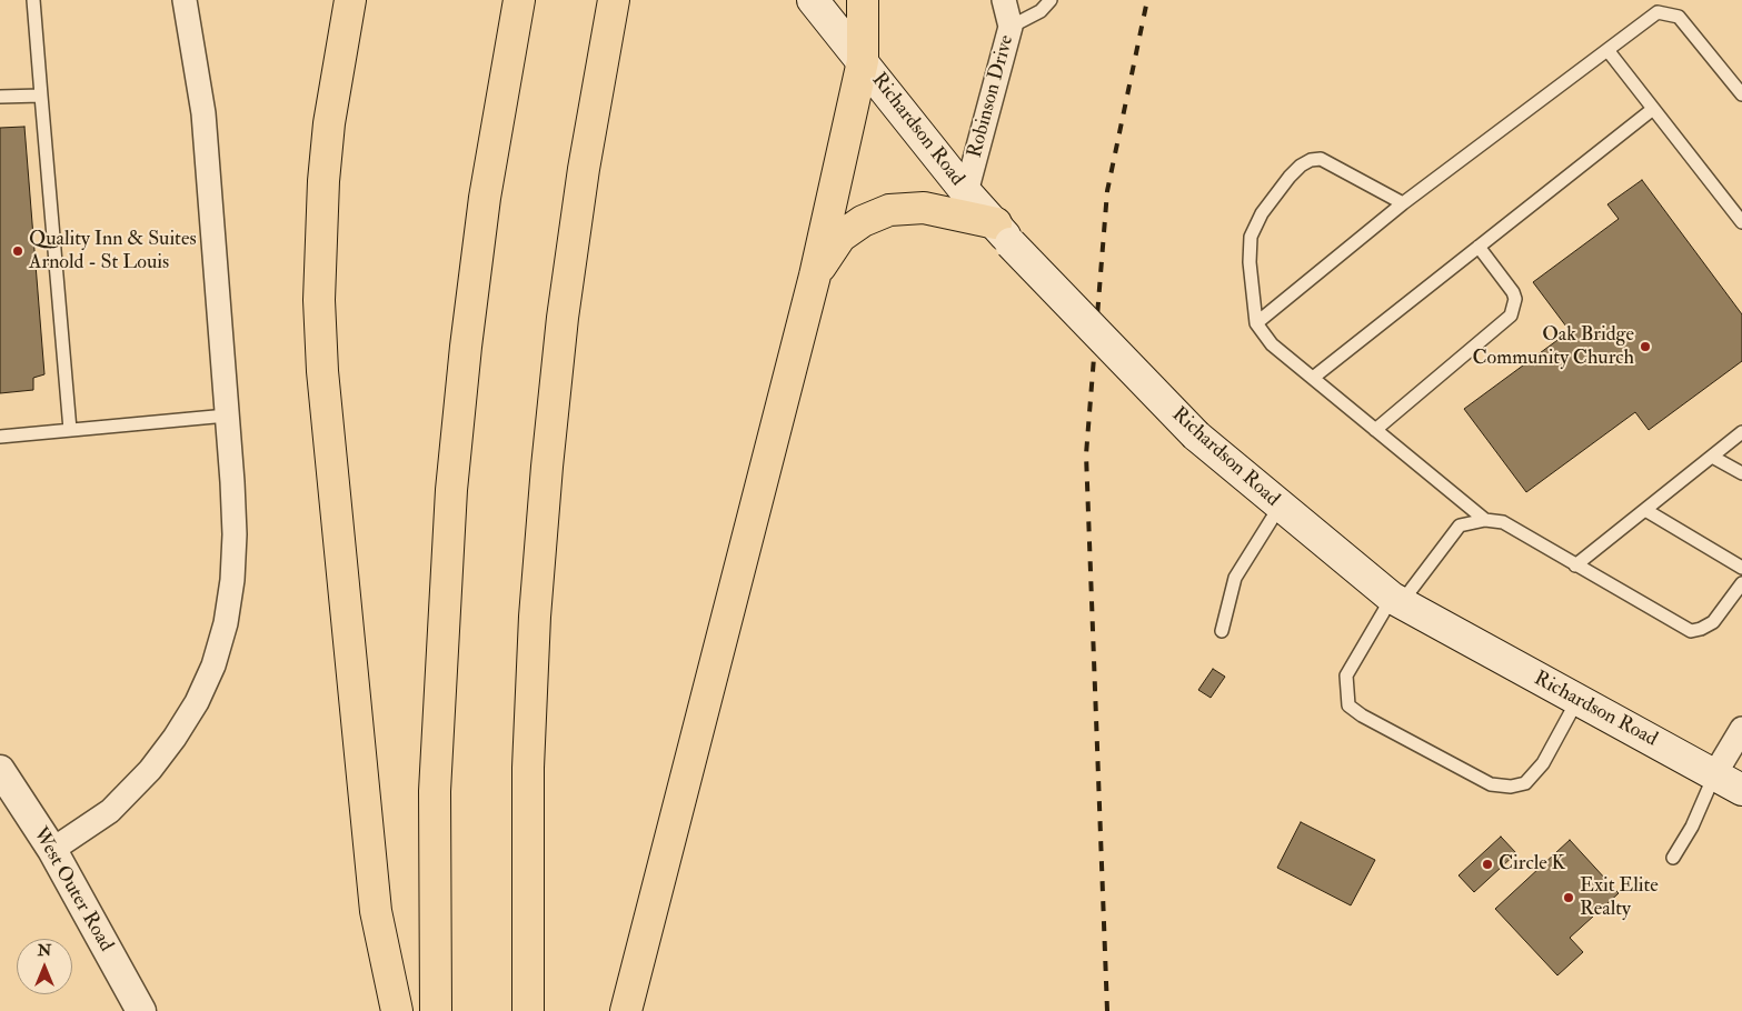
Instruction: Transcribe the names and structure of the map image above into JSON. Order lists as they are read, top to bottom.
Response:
{
  "streets": {
    "main road": ["Richardson Road"],
    "street": ["Robinson Drive", "West Outer Road"]
  },
  "crossings": [
    ["Robinson Drive", "Richardson Road"]
  ],
  "places": [
    "Quality Inn & Suites Arnold - St Louis",
    "Oak Bridge Community Church",
    "Circle K",
    "Exit Elite Realty"
  ],
  "north": "top"
}
